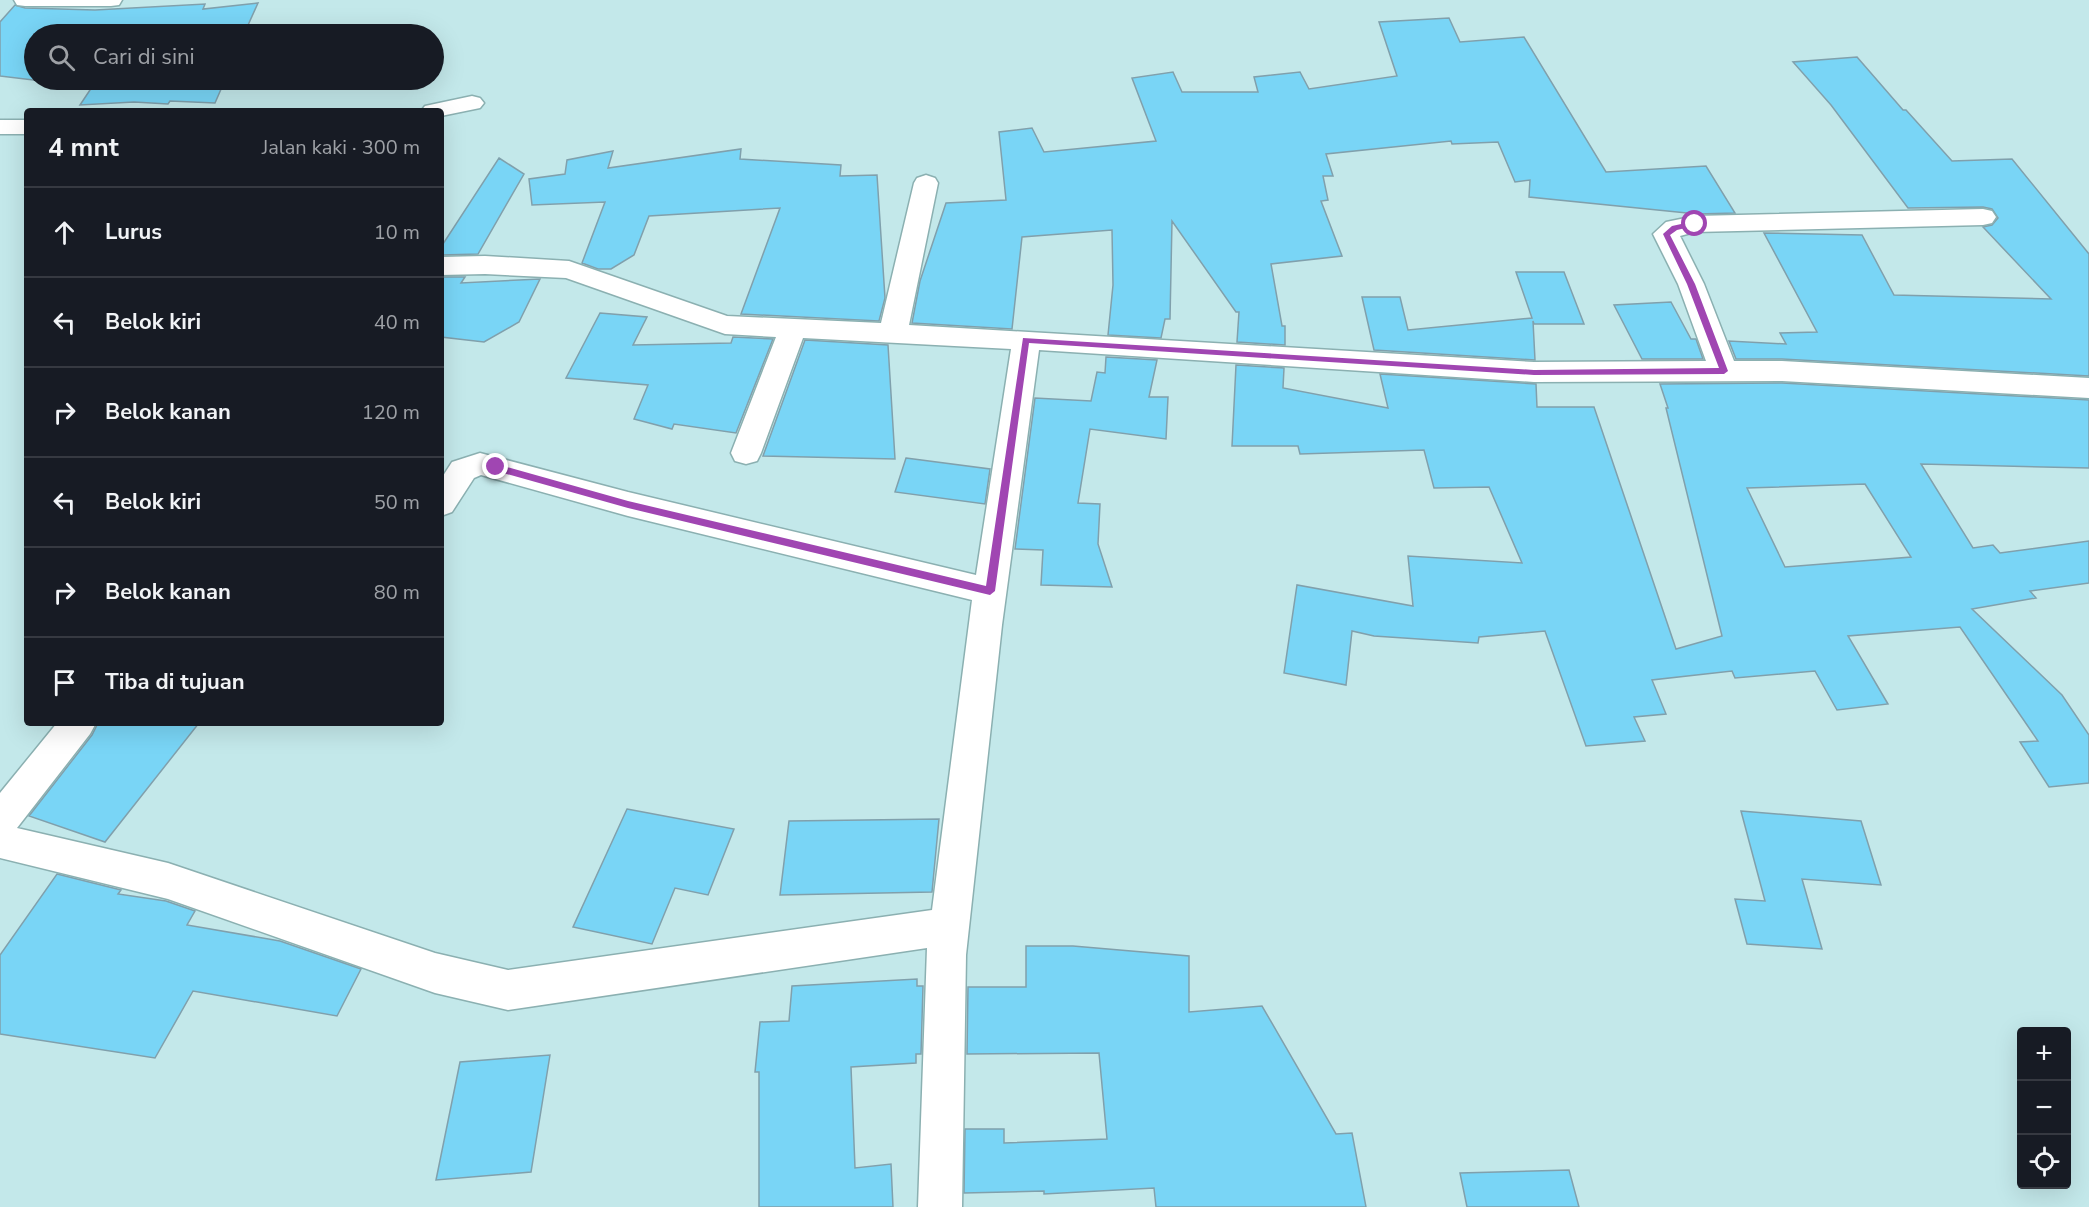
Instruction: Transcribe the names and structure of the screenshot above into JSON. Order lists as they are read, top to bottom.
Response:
{
  "page": {
    "search": "Cari di sini",
    "heading": ["4 mnt", "Jalan kaki · 300 m"],
    "list": [
      ["Lurus", "10 m"],
      ["Belok kiri", "40 m"],
      ["Belok kanan", "120 m"],
      ["Belok kiri", "50 m"],
      ["Belok kanan", "80 m"],
      "Tiba di tujuan"
    ],
    "map_buttons": ["+", "−"]
  }
}
